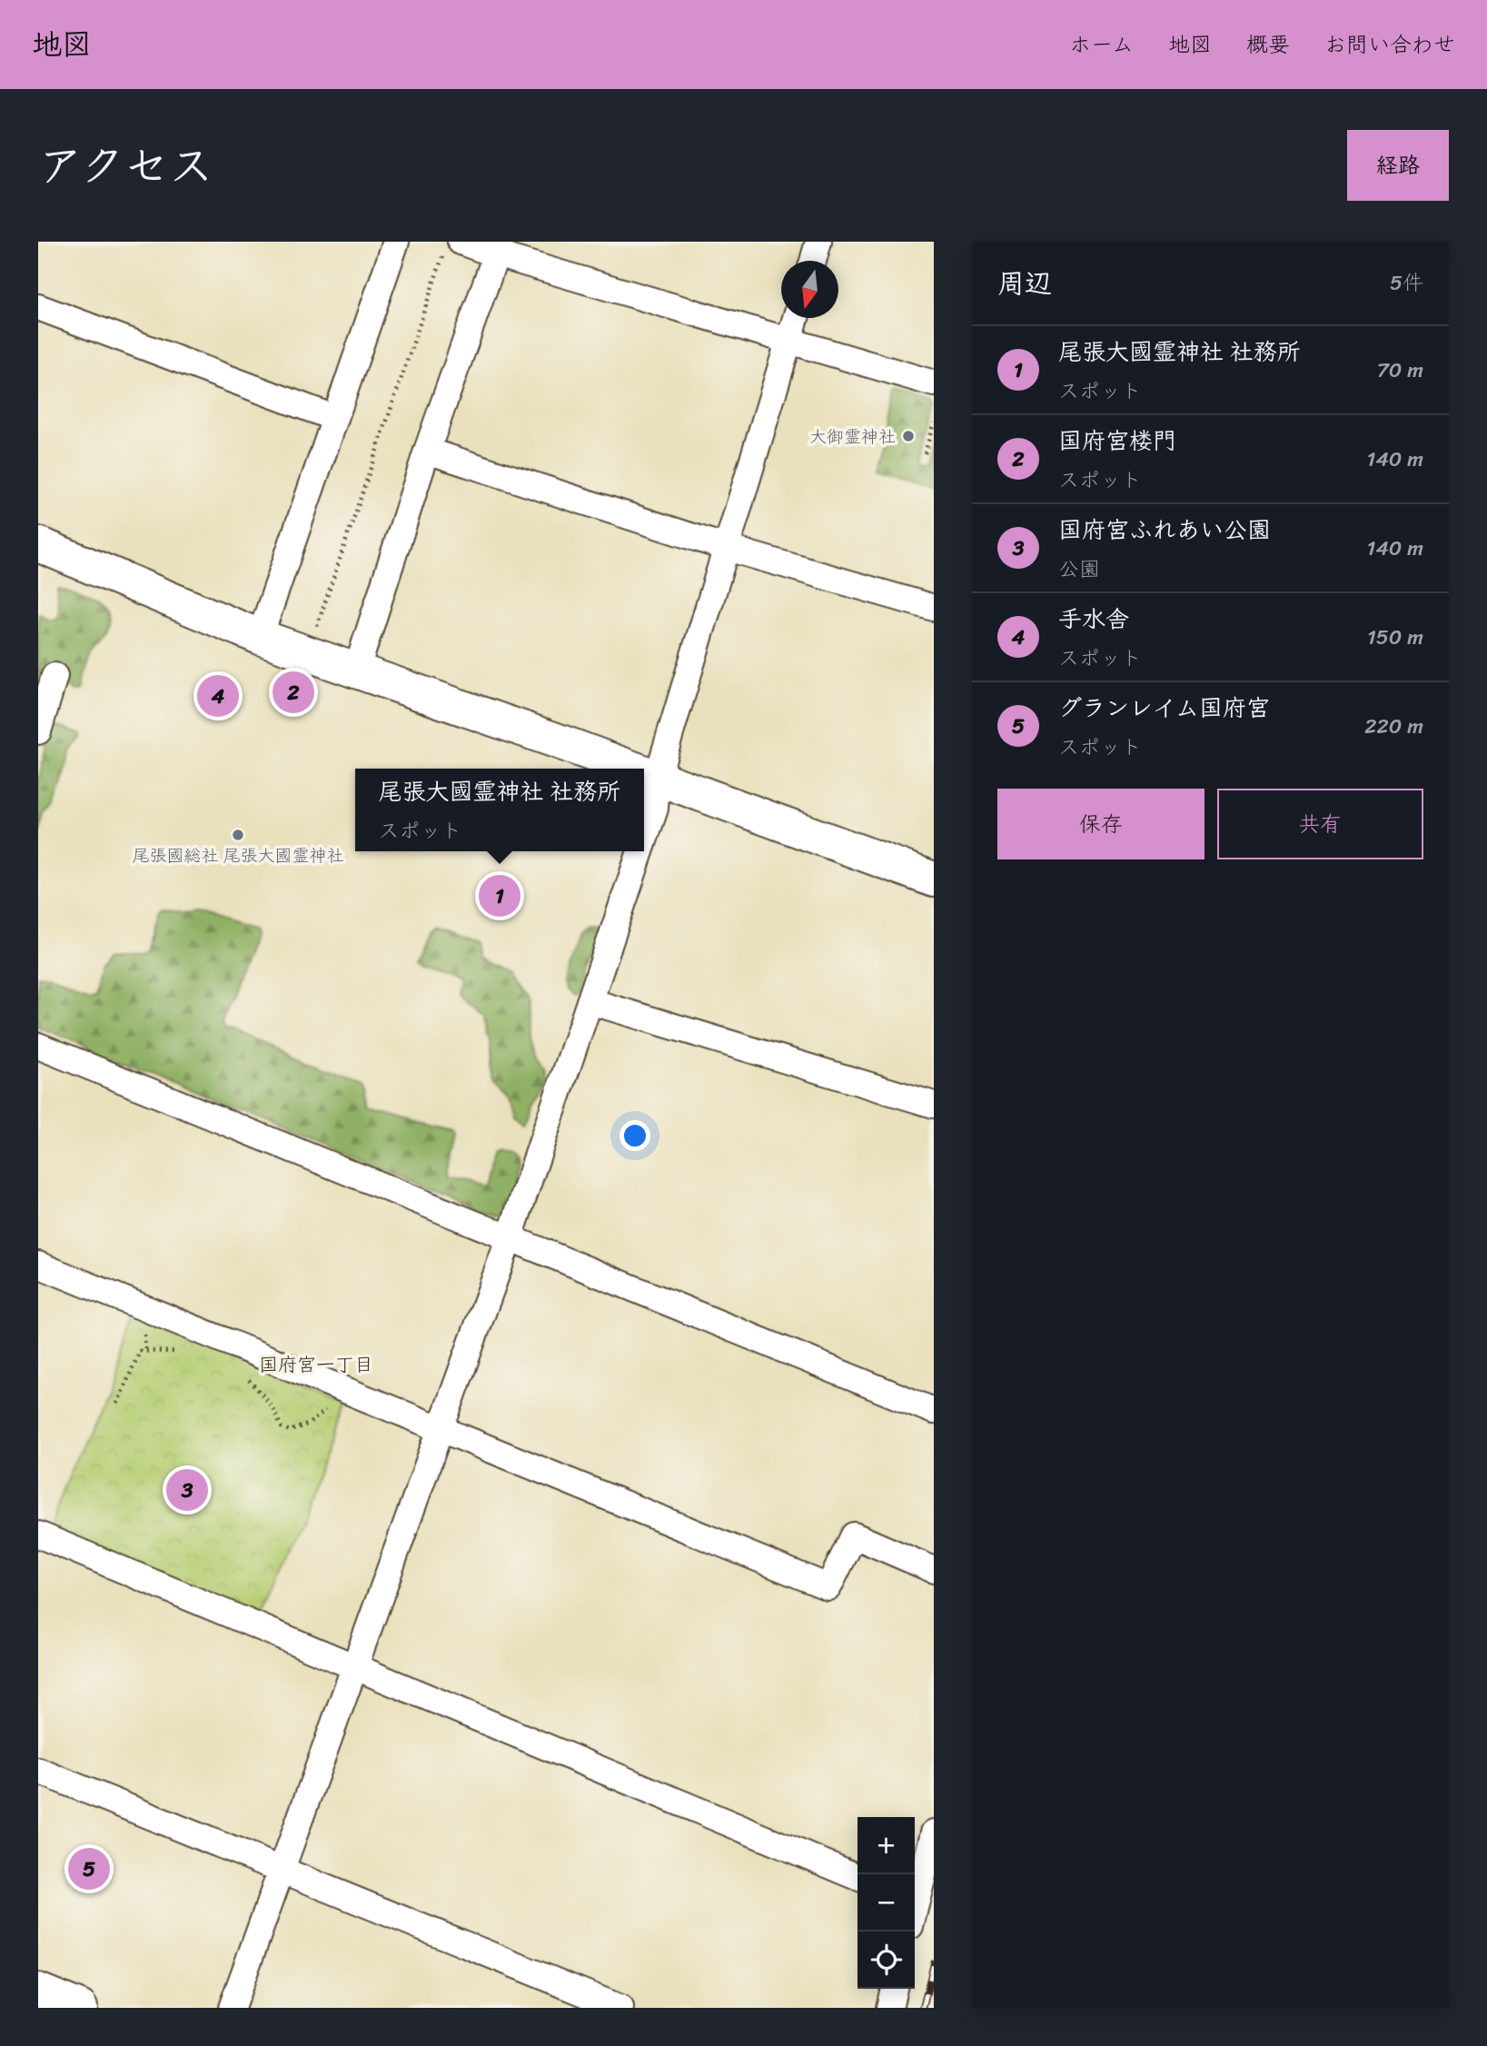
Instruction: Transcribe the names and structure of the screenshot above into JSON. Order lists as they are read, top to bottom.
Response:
{
  "districts": ["国府宮一丁目"],
  "places": ["大御霊神社", "尾張國総社 尾張大國霊神社"],
  "north": "bottom",
  "page": {
    "header": "地図",
    "nav": [
      "ホーム",
      "地図",
      "概要",
      "お問い合わせ"
    ],
    "title": "アクセス",
    "buttons": [
      "経路",
      ["保存", "共有"]
    ],
    "heading": ["周辺", "5件"],
    "list": [
      {
        "mark": "1",
        "name": "尾張大國霊神社 社務所",
        "note": "スポット",
        "value": "70 m"
      },
      {
        "mark": "2",
        "name": "国府宮楼門",
        "note": "スポット",
        "value": "140 m"
      },
      {
        "mark": "3",
        "name": "国府宮ふれあい公園",
        "note": "公園",
        "value": "140 m"
      },
      {
        "mark": "4",
        "name": "手水舎",
        "note": "スポット",
        "value": "150 m"
      },
      {
        "mark": "5",
        "name": "グランレイム国府宮",
        "note": "スポット",
        "value": "220 m"
      }
    ],
    "pins": [
      "2",
      "4",
      "1",
      "3",
      "5"
    ],
    "popup": ["尾張大國霊神社 社務所", "スポット"],
    "map_buttons": ["+", "−"]
  }
}
